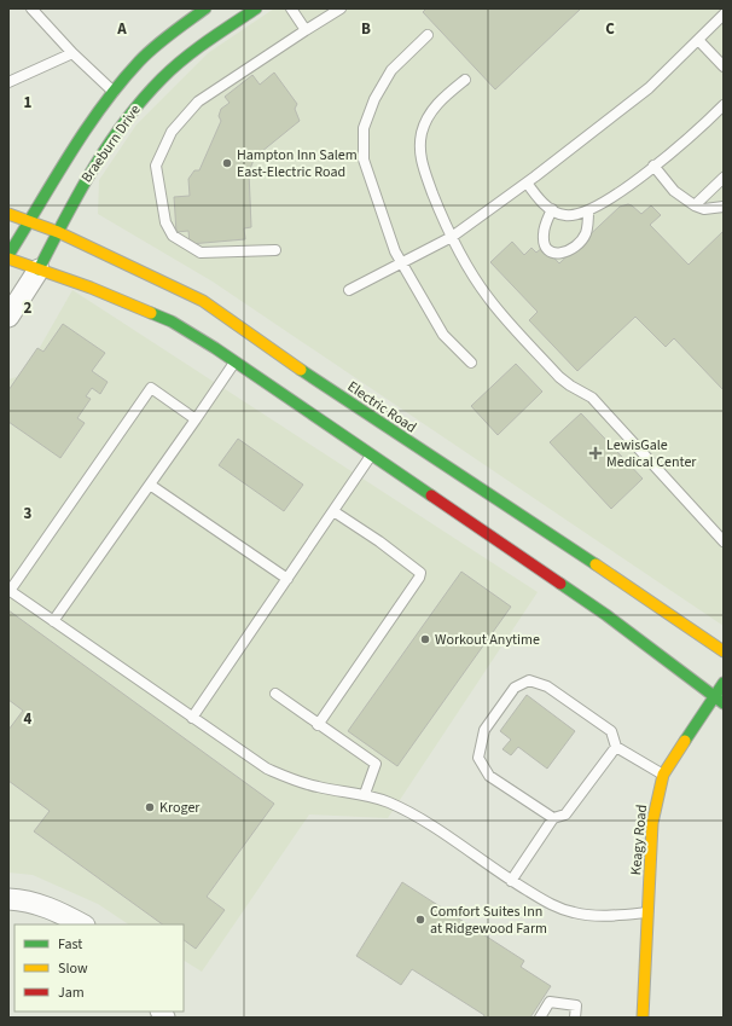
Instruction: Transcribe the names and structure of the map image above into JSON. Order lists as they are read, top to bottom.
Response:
{
  "streets": {
    "main road": ["Braeburn Drive", "Electric Road", "Keagy Road"]
  },
  "crossings": [
    ["Braeburn Drive", "Electric Road"]
  ],
  "places": {
    "other": [
      "Hampton Inn Salem East-Electric Road",
      "Workout Anytime",
      "Kroger",
      "Comfort Suites Inn at Ridgewood Farm"
    ],
    "health": ["LewisGale Medical Center"]
  },
  "legend": ["Fast", "Slow", "Jam"],
  "grid": {
    "columns": ["A", "B", "C"],
    "rows": [
      "1",
      "2",
      "3",
      "4"
    ]
  }
}
